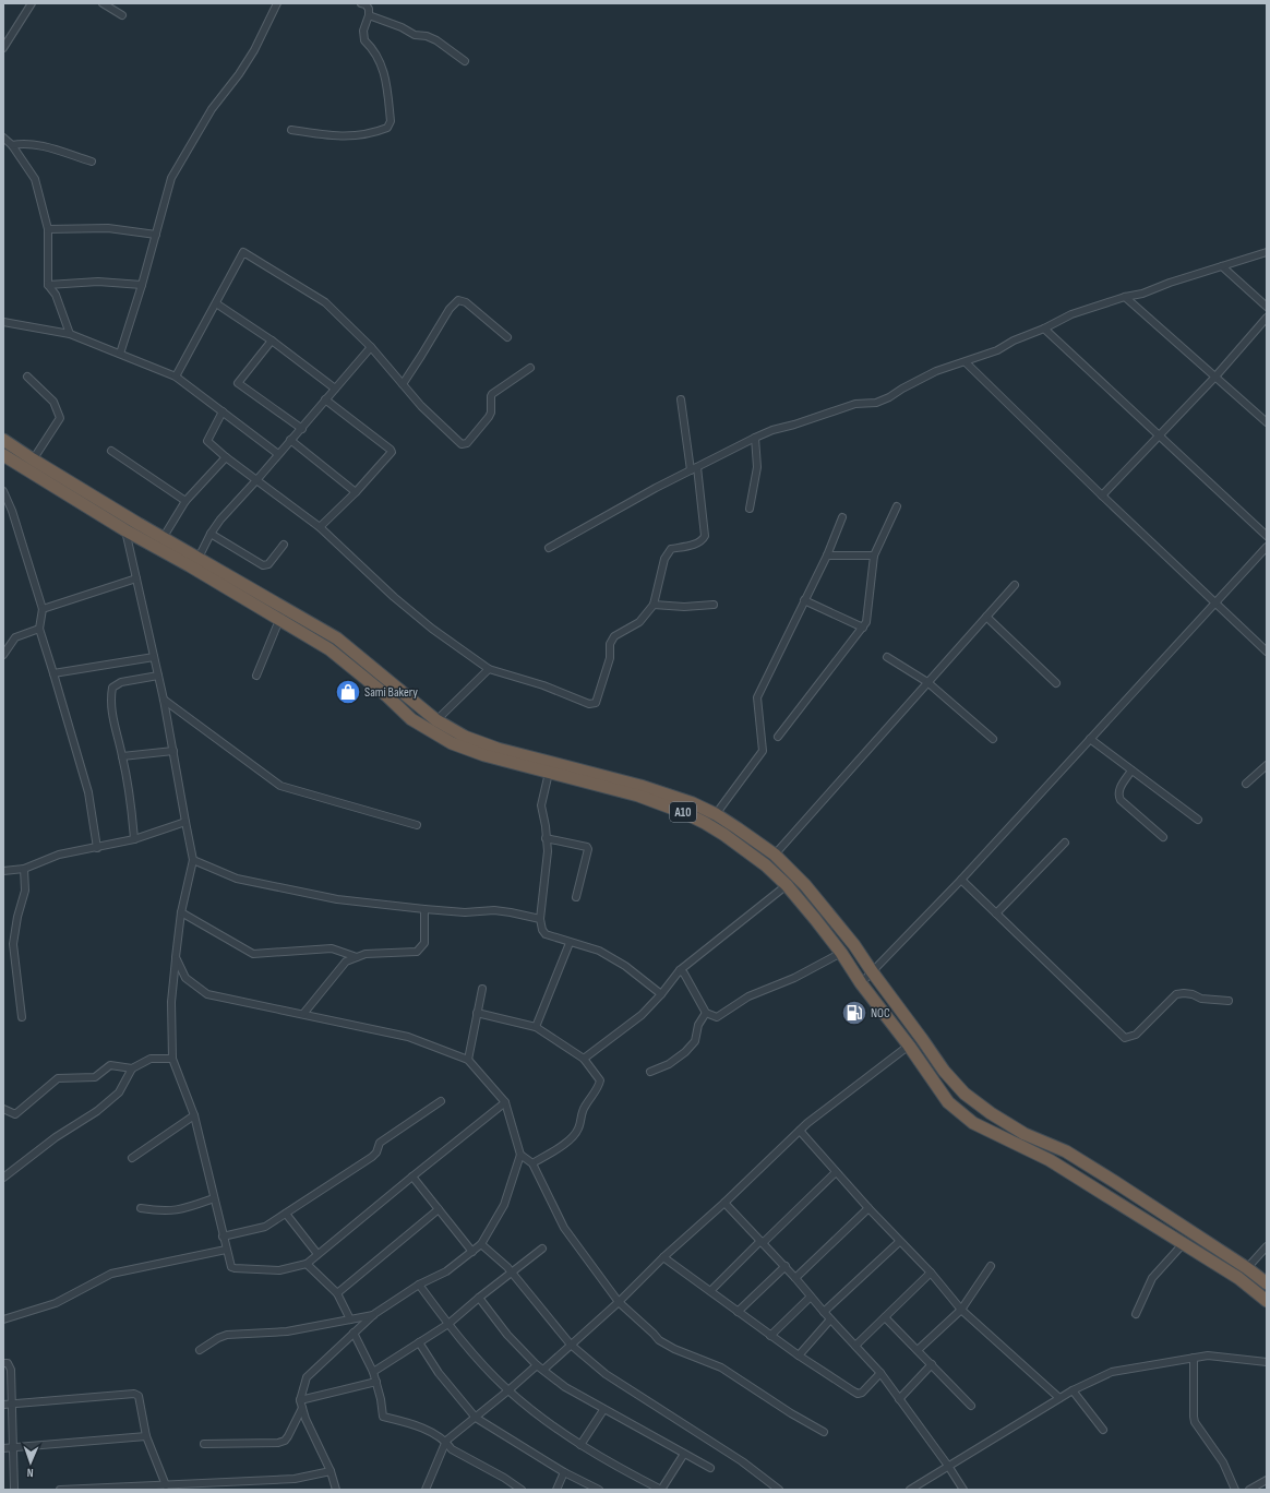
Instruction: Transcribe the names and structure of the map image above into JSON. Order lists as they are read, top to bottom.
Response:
{
  "streets": {
    "highway": ["A10"]
  },
  "places": {
    "shop": ["Sami Bakery"],
    "fuel station": ["NOC"]
  },
  "north": "bottom"
}
